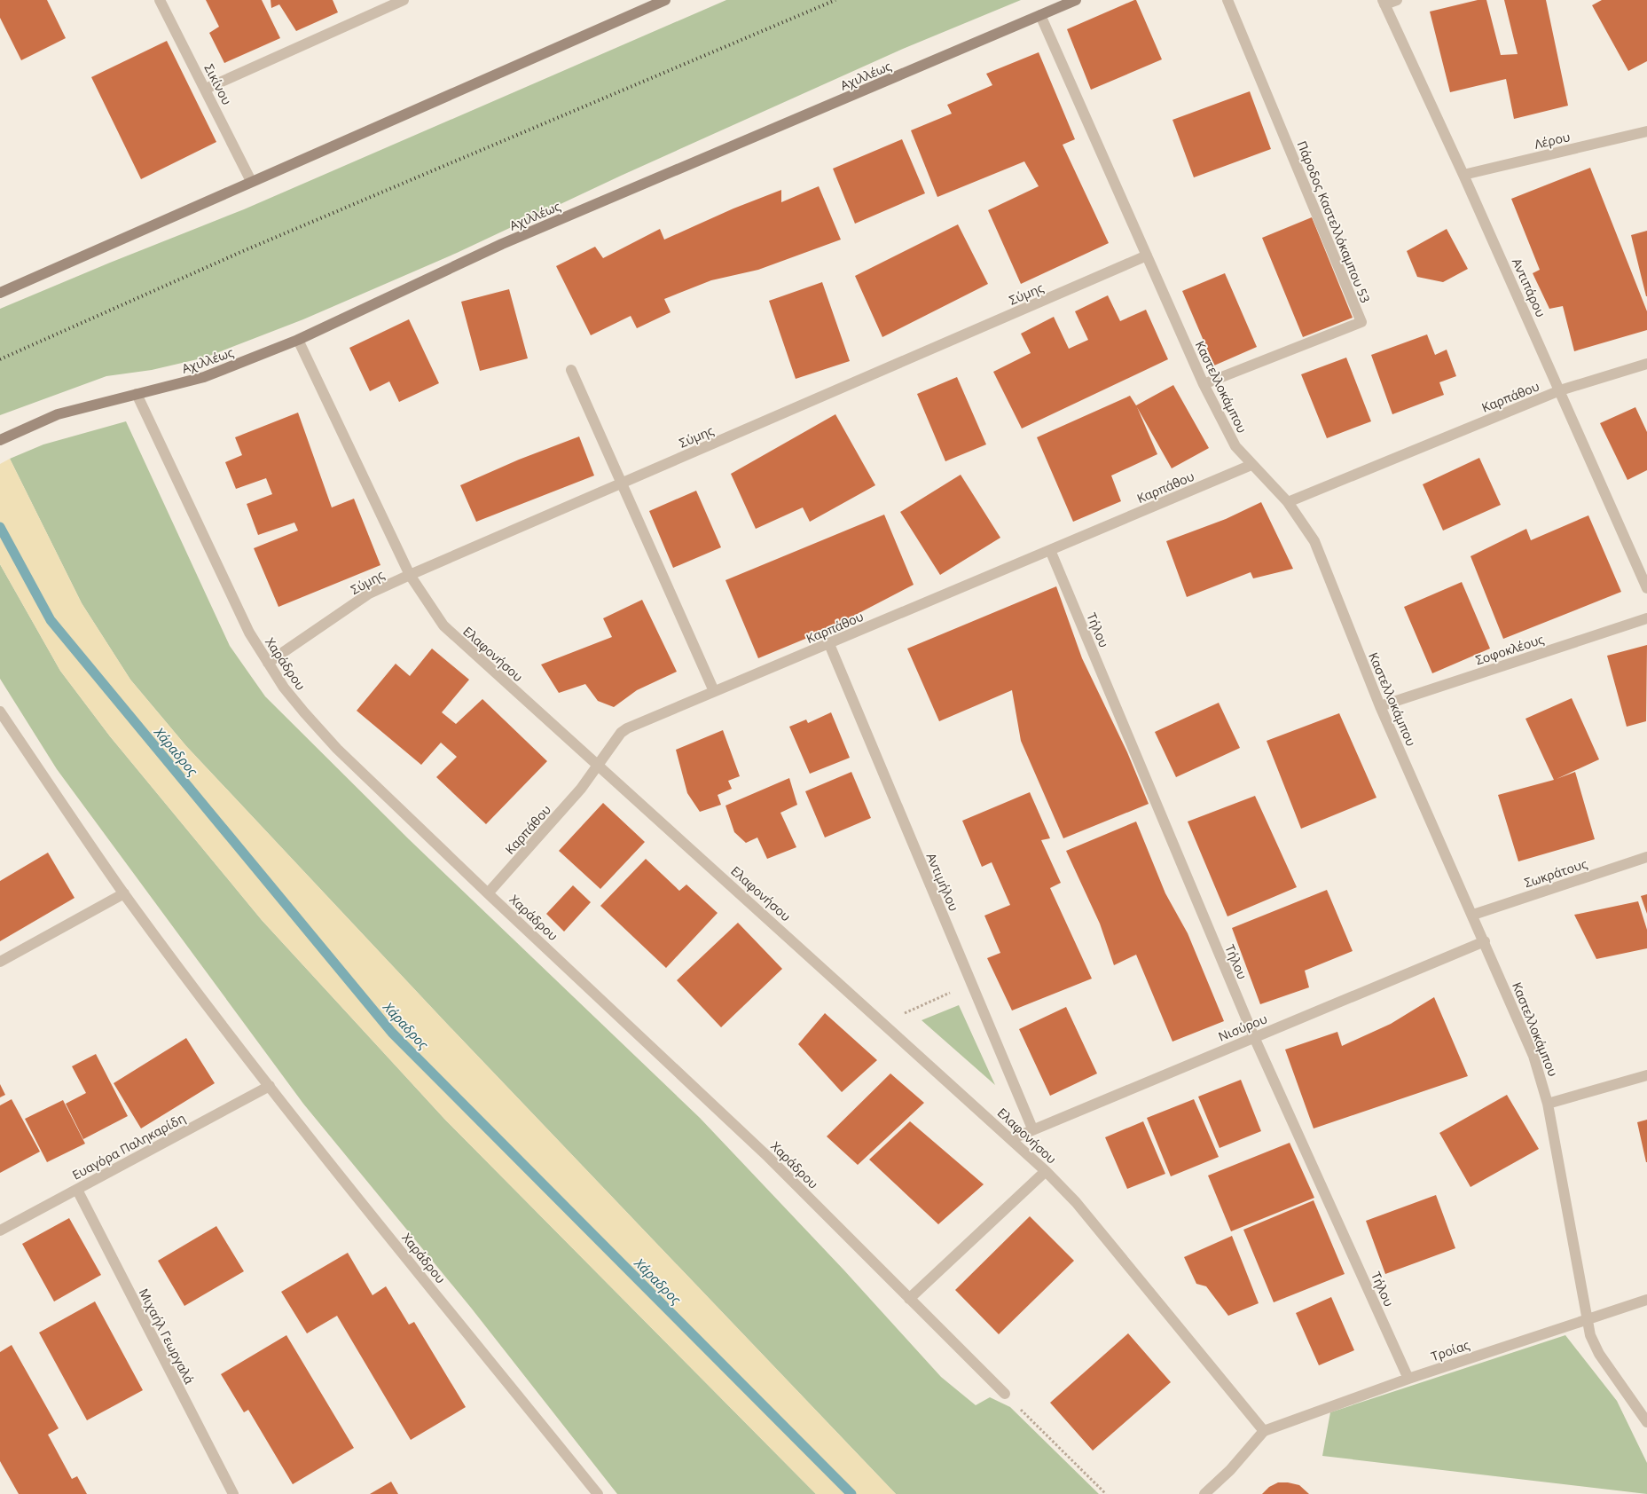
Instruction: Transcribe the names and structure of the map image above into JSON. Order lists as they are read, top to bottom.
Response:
{
  "streets": {
    "street": [
      "Αχιλλέως",
      "Σικίνου",
      "Λέρου",
      "Πάροδος Καστελλόκαμπου 53",
      "Αντιπάρου",
      "Σύμης",
      "Καστελλοκάμπου",
      "Καρπάθου",
      "Τήλου",
      "Σοφοκλέους",
      "Ελαφονήσου",
      "Χαράδρου",
      "Σωκράτους",
      "Αντιμήλου",
      "Νισύρου",
      "Ευαγόρα Παληκαρίδη",
      "Μιχαήλ Γεωργαλά",
      "Τροίας"
    ]
  },
  "crossings": [
    ["Αχιλλέως", "Καστελλοκάμπου"],
    ["Αχιλλέως", "Ελαφονήσου"],
    ["Αχιλλέως", "Χαράδρου"],
    ["Λέρου", "Αντιπάρου"],
    ["Πάροδος Καστελλόκαμπου 53", "Καστελλοκάμπου"],
    ["Αντιπάρου", "Καρπάθου"],
    ["Σύμης", "Καστελλοκάμπου"],
    ["Σύμης", "Ελαφονήσου"],
    ["Σύμης", "Χαράδρου"],
    ["Καστελλοκάμπου", "Καρπάθου"],
    ["Καστελλοκάμπου", "Σοφοκλέους"],
    ["Καστελλοκάμπου", "Σωκράτους"],
    ["Καστελλοκάμπου", "Νισύρου"],
    ["Καστελλοκάμπου", "Τροίας"],
    ["Καρπάθου", "Τήλου"],
    ["Καρπάθου", "Ελαφονήσου"],
    ["Καρπάθου", "Χαράδρου"],
    ["Καρπάθου", "Αντιμήλου"],
    ["Τήλου", "Νισύρου"],
    ["Τήλου", "Τροίας"],
    ["Ελαφονήσου", "Νισύρου"],
    ["Ελαφονήσου", "Τροίας"],
    ["Χαράδρου", "Ευαγόρα Παληκαρίδη"],
    ["Αντιμήλου", "Νισύρου"],
    ["Ευαγόρα Παληκαρίδη", "Μιχαήλ Γεωργαλά"]
  ],
  "water": ["Χάραδρος"]
}
